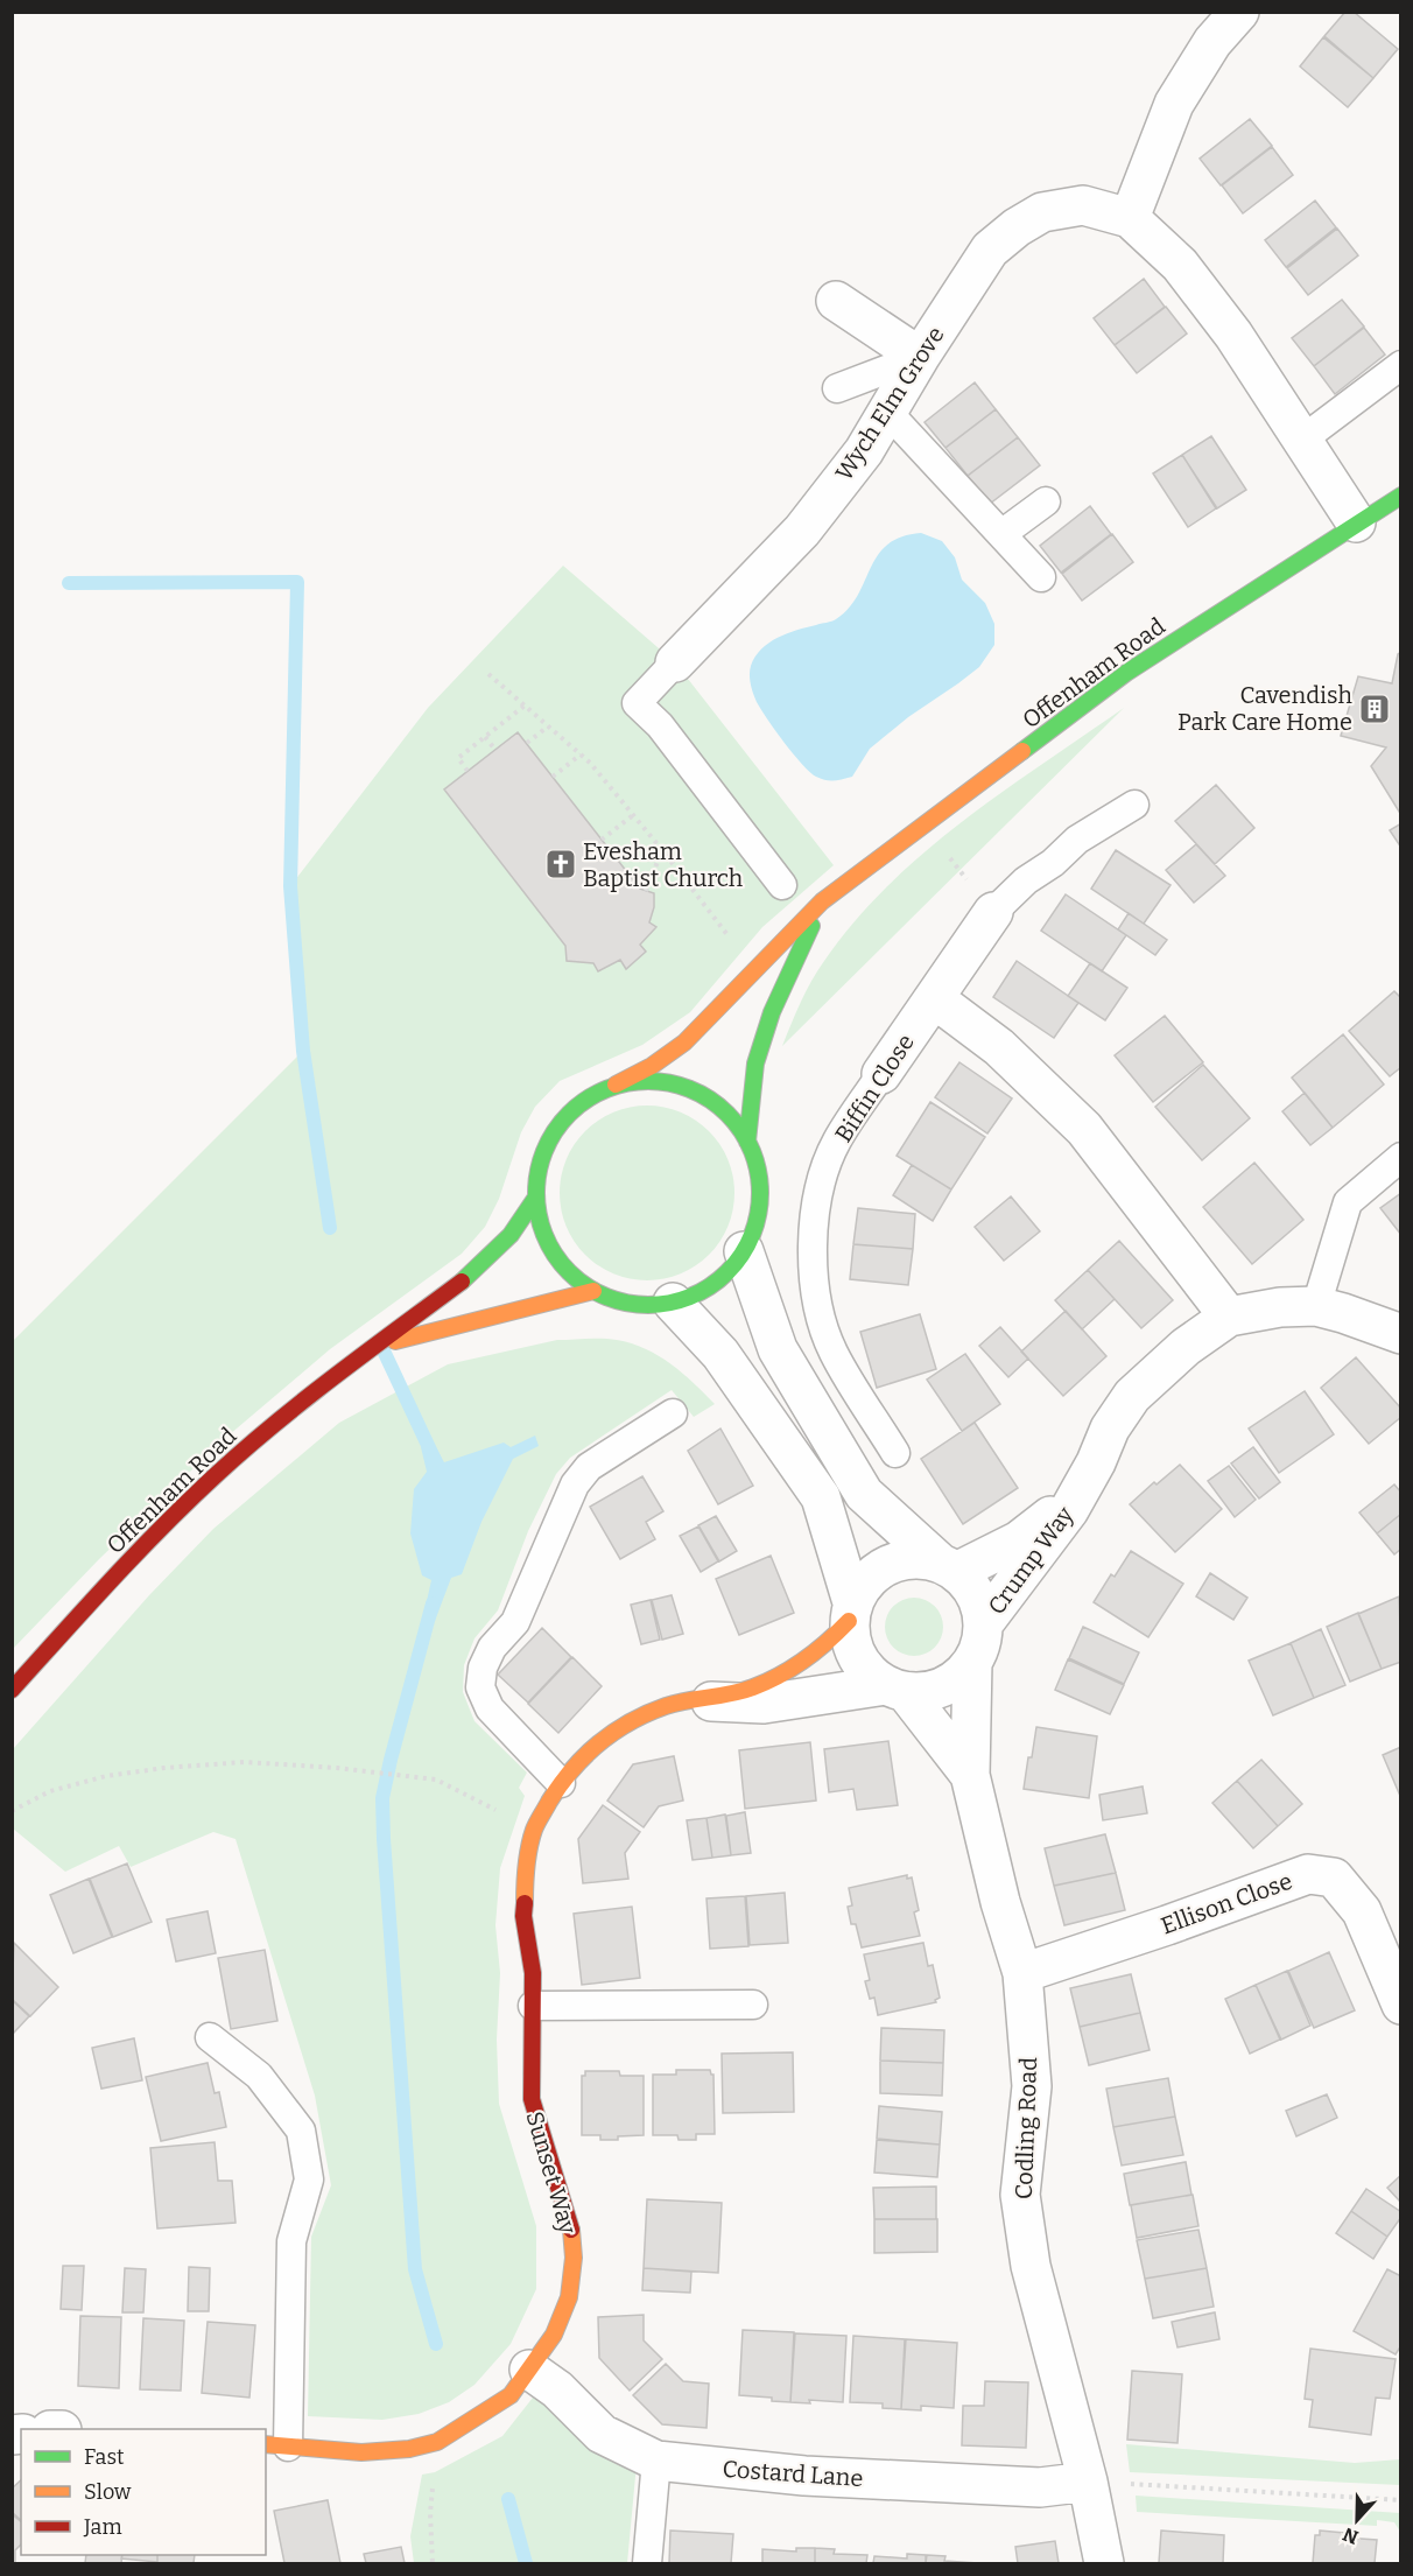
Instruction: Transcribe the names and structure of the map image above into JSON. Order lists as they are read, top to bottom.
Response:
{
  "streets": {
    "main road": ["Offenham Road", "Sunset Way"],
    "street": [
      "Wych Elm Grove",
      "Biffin Close",
      "Crump Way",
      "Ellison Close",
      "Codling Road",
      "Costard Lane"
    ]
  },
  "crossings": [
    ["Wych Elm Grove", "Offenham Road"],
    ["Crump Way", "Codling Road"],
    ["Crump Way", "Sunset Way"],
    ["Ellison Close", "Codling Road"],
    ["Codling Road", "Sunset Way"],
    ["Codling Road", "Costard Lane"],
    ["Sunset Way", "Costard Lane"]
  ],
  "places": {
    "building": ["Cavendish Park Care Home"],
    "church": ["Evesham Baptist Church"]
  },
  "legend": ["Fast", "Slow", "Jam"],
  "north": "bottom"
}
